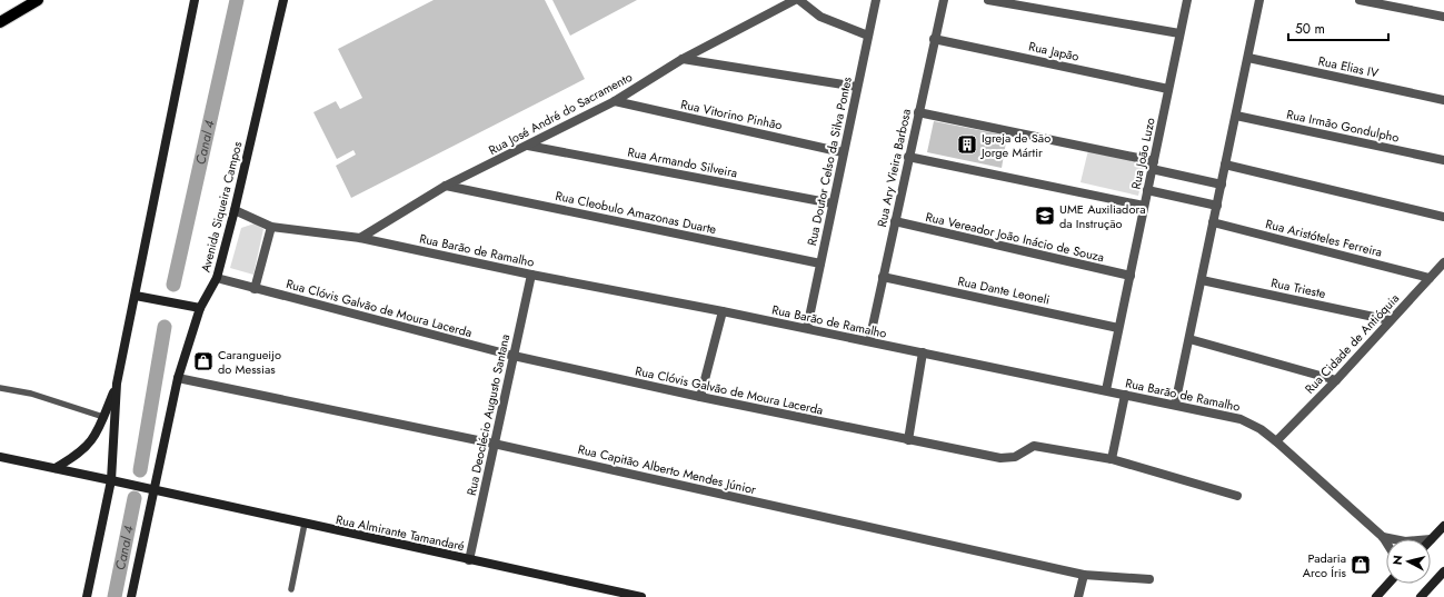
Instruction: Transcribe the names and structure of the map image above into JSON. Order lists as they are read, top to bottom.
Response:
{
  "streets": {
    "main road": ["Avenida Siqueira Campos", "Rua Almirante Tamandaré"],
    "street": [
      "Rua Japão",
      "Rua Elias IV",
      "Rua José André do Sacramento",
      "Rua Vitorino Pinhão",
      "Rua Irmão Gondulpho",
      "Rua João Luzo",
      "Rua Doutor Celso da Silva Pontes",
      "Rua Armando Silveira",
      "Rua Ary Vieira Barbosa",
      "Rua Cleobulo Amazonas Duarte",
      "Rua Vereador João Inácio de Souza",
      "Rua Aristóteles Ferreira",
      "Rua Barão de Ramalho",
      "Rua Trieste",
      "Rua Dante Leoneli",
      "Rua Clóvis Galvão de Moura Lacerda",
      "Rua Cidade de Antióquia",
      "Rua Deoclécio Augusto Santana",
      "Rua Capitão Alberto Mendes Júnior"
    ]
  },
  "crossings": [
    ["Rua Japão", "Rua João Luzo"],
    ["Rua Japão", "Rua Ary Vieira Barbosa"],
    ["Rua José André do Sacramento", "Rua Vitorino Pinhão"],
    ["Rua José André do Sacramento", "Rua Armando Silveira"],
    ["Rua José André do Sacramento", "Rua Cleobulo Amazonas Duarte"],
    ["Rua José André do Sacramento", "Rua Barão de Ramalho"],
    ["Rua Vitorino Pinhão", "Rua Doutor Celso da Silva Pontes"],
    ["Rua João Luzo", "Rua Vereador João Inácio de Souza"],
    ["Rua João Luzo", "Rua Barão de Ramalho"],
    ["Rua João Luzo", "Rua Dante Leoneli"],
    ["Rua Doutor Celso da Silva Pontes", "Rua Armando Silveira"],
    ["Rua Doutor Celso da Silva Pontes", "Rua Cleobulo Amazonas Duarte"],
    ["Rua Doutor Celso da Silva Pontes", "Rua Barão de Ramalho"],
    ["Rua Ary Vieira Barbosa", "Rua Vereador João Inácio de Souza"],
    ["Rua Ary Vieira Barbosa", "Rua Barão de Ramalho"],
    ["Rua Ary Vieira Barbosa", "Rua Dante Leoneli"],
    ["Avenida Siqueira Campos", "Rua Barão de Ramalho"],
    ["Avenida Siqueira Campos", "Rua Clóvis Galvão de Moura Lacerda"],
    ["Avenida Siqueira Campos", "Rua Capitão Alberto Mendes Júnior"],
    ["Avenida Siqueira Campos", "Rua Almirante Tamandaré"],
    ["Rua Aristóteles Ferreira", "Rua Cidade de Antióquia"],
    ["Rua Barão de Ramalho", "Rua Cidade de Antióquia"],
    ["Rua Barão de Ramalho", "Rua Deoclécio Augusto Santana"],
    ["Rua Trieste", "Rua Cidade de Antióquia"],
    ["Rua Clóvis Galvão de Moura Lacerda", "Rua Deoclécio Augusto Santana"],
    ["Rua Deoclécio Augusto Santana", "Rua Capitão Alberto Mendes Júnior"],
    ["Rua Deoclécio Augusto Santana", "Rua Almirante Tamandaré"]
  ],
  "water": ["Canal 4"],
  "places": {
    "building": ["Igreja de São Jorge Mártir"],
    "school or university": ["UME Auxiliadora da Instrução"],
    "shop": ["Carangueijo do Messias", "Padaria Arco Íris"]
  },
  "scale_bar": "50 m",
  "north": "left"
}
